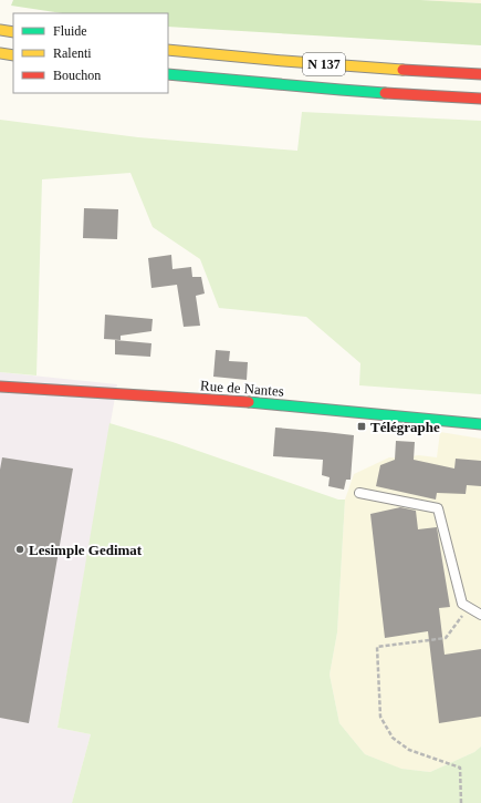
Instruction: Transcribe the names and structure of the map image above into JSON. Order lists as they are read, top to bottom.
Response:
{
  "streets": {
    "main road": ["N 137", "Rue de Nantes"]
  },
  "places": {
    "transit": ["Télégraphe"],
    "other": ["Lesimple Gedimat"]
  },
  "legend": ["Fluide", "Ralenti", "Bouchon"]
}
